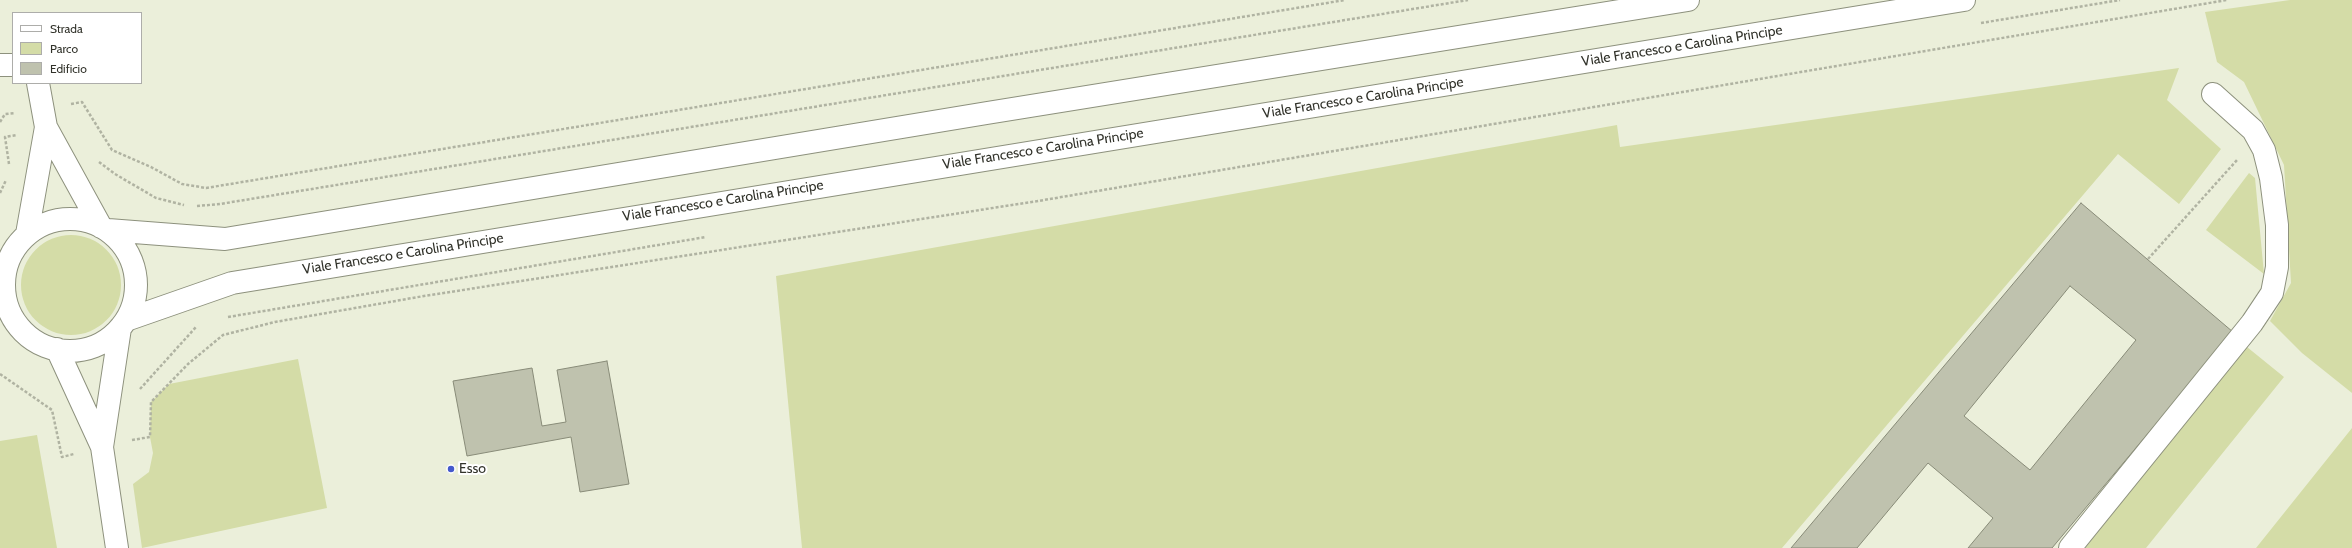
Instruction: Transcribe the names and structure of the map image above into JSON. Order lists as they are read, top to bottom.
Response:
{
  "streets": {
    "street": ["Viale Francesco e Carolina Principe"]
  },
  "places": ["Esso"],
  "legend": ["Strada", "Parco", "Edificio"]
}
